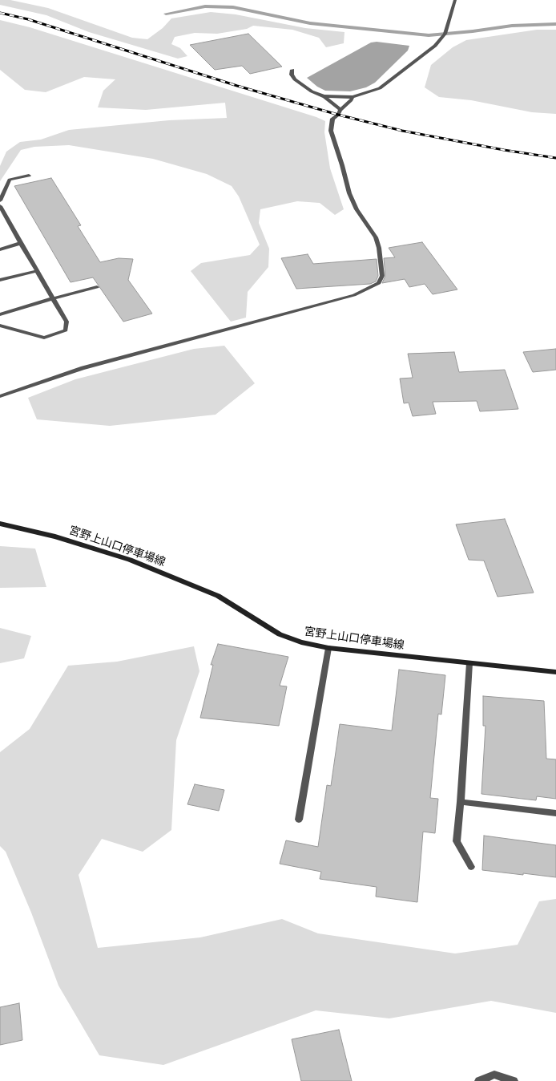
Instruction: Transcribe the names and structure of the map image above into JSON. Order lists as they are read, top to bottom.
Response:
{
  "streets": {
    "main road": ["宮野上山口停車場線"]
  }
}
